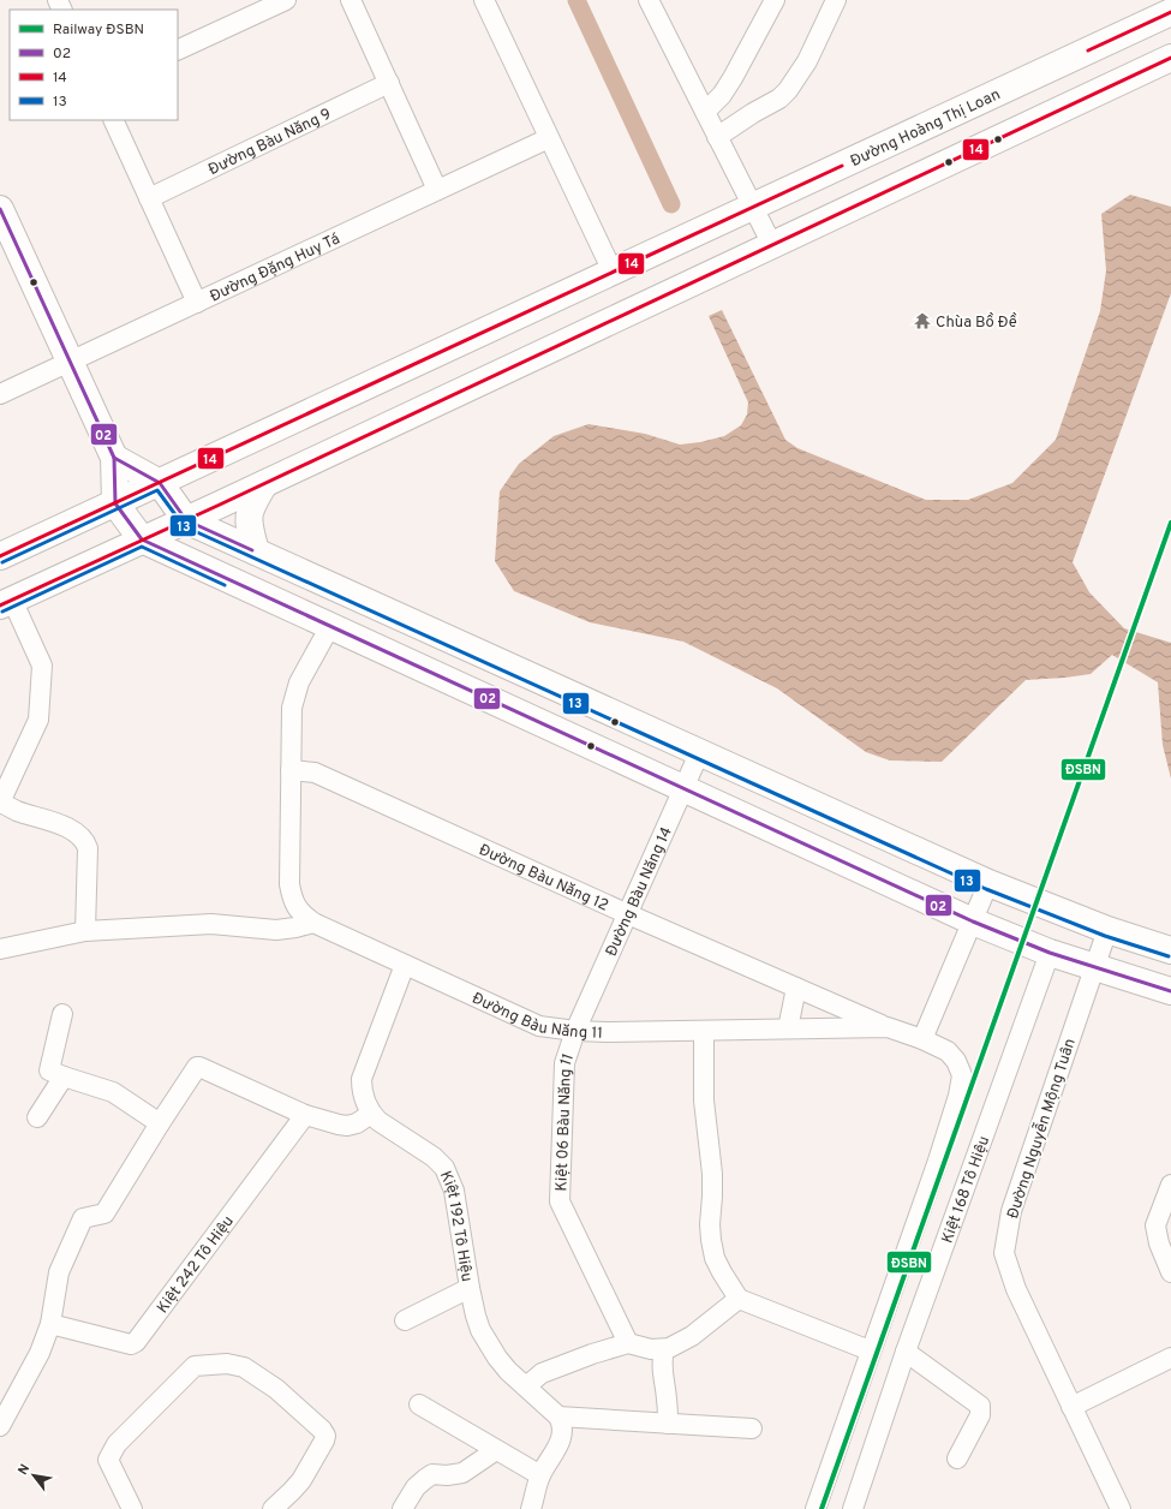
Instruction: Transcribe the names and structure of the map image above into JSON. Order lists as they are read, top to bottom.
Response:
{
  "streets": {
    "street": [
      "Đường Hoàng Thị Loan",
      "Đường Bàu Năng 9",
      "Đường Đặng Huy Tá",
      "Đường Bàu Năng 12",
      "Đường Bàu Năng 14",
      "Đường Bàu Năng 11",
      "Kiệt 06 Bàu Năng 11",
      "Đường Nguyễn Mộng Tuân",
      "Kiệt 168 Tô Hiệu",
      "Kiệt 192 Tô Hiệu",
      "Kiệt 242 Tô Hiệu"
    ]
  },
  "crossings": [
    ["Đường Bàu Năng 12", "Đường Bàu Năng 14"],
    ["Đường Bàu Năng 12", "Đường Bàu Năng 11"],
    ["Đường Bàu Năng 14", "Đường Bàu Năng 11"],
    ["Đường Bàu Năng 14", "Kiệt 06 Bàu Năng 11"],
    ["Đường Bàu Năng 11", "Kiệt 06 Bàu Năng 11"]
  ],
  "places": {
    "temple": ["Chùa Bồ Đề"]
  },
  "lines": [
    "transit line 14",
    "transit line 02",
    "transit line 13",
    "rail line ĐSBN"
  ],
  "legend": [
    "Railway ĐSBN",
    "02",
    "14",
    "13"
  ],
  "north": "top left"
}
